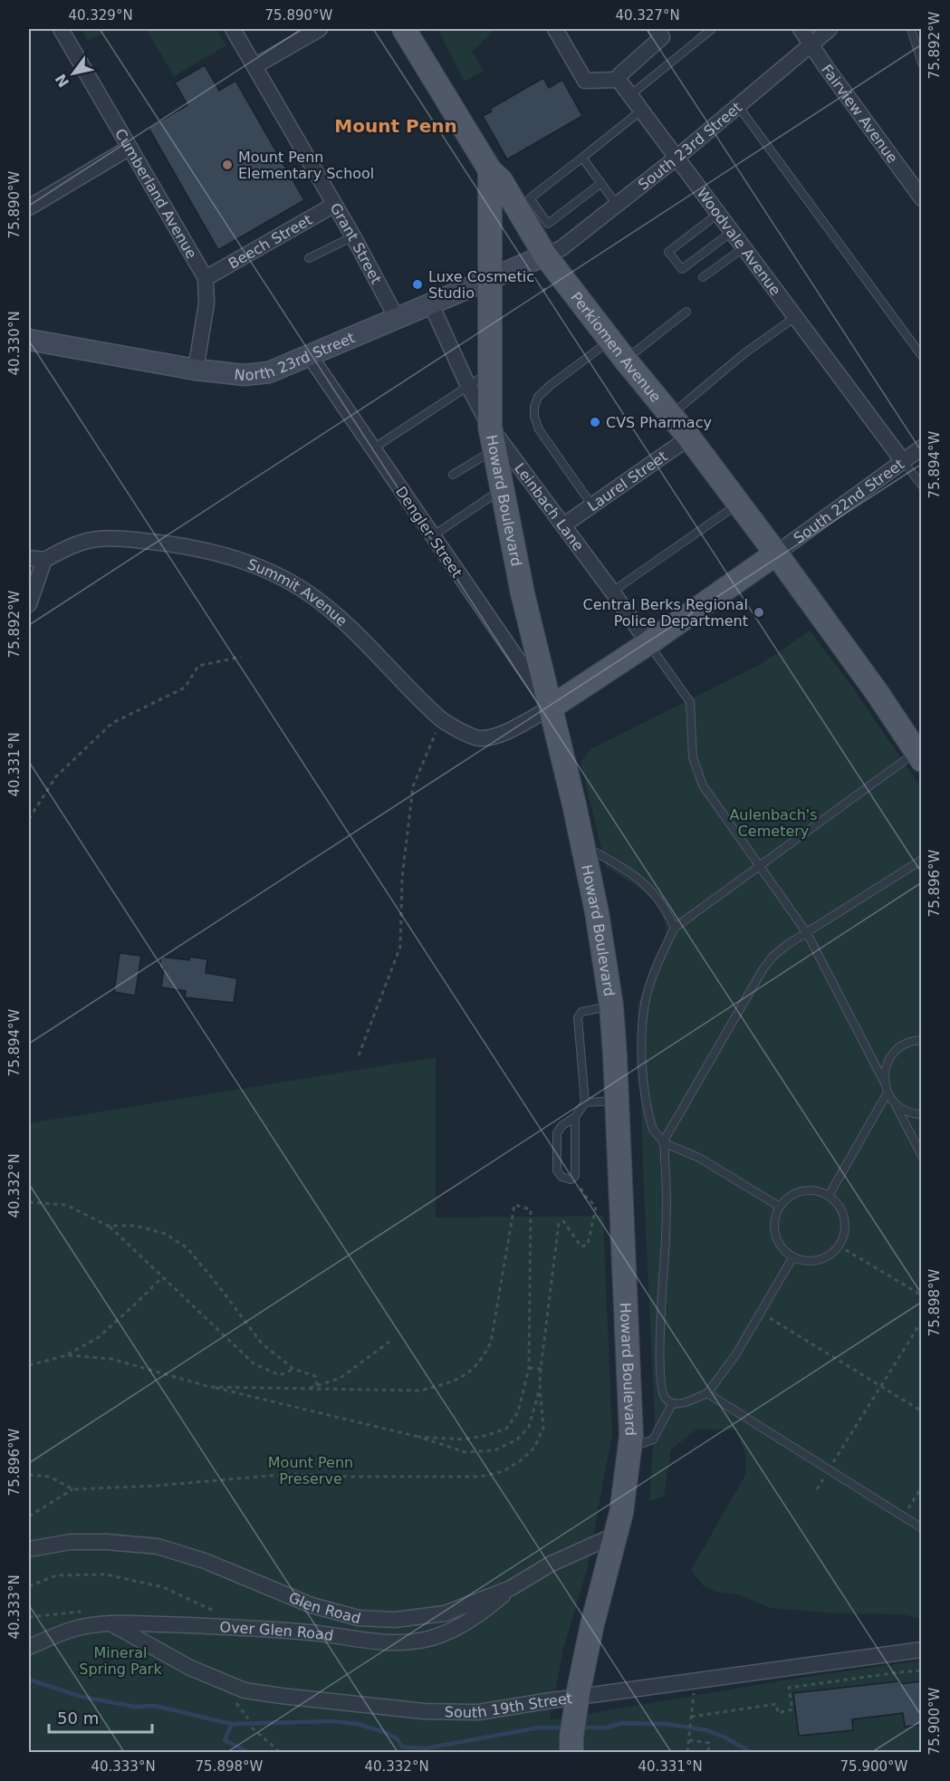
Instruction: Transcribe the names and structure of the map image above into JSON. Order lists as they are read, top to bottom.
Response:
{
  "streets": {
    "main road": ["Perkiomen Avenue", "North 23rd Street", "Howard Boulevard"],
    "street": [
      "Fairview Avenue",
      "South 23rd Street",
      "Cumberland Avenue",
      "Beech Street",
      "Woodvale Avenue",
      "Grant Street",
      "Laurel Street",
      "South 22nd Street",
      "Leinbach Lane",
      "Dengler Street",
      "Summit Avenue",
      "Glen Road",
      "Over Glen Road",
      "South 19th Street"
    ]
  },
  "crossings": [
    ["Fairview Avenue", "South 23rd Street"],
    ["South 23rd Street", "Woodvale Avenue"],
    ["South 23rd Street", "Perkiomen Avenue"],
    ["South 23rd Street", "North 23rd Street"],
    ["Cumberland Avenue", "Beech Street"],
    ["Cumberland Avenue", "North 23rd Street"],
    ["Beech Street", "Grant Street"],
    ["Woodvale Avenue", "South 22nd Street"],
    ["Grant Street", "North 23rd Street"],
    ["Perkiomen Avenue", "North 23rd Street"],
    ["Perkiomen Avenue", "Laurel Street"],
    ["Perkiomen Avenue", "Howard Boulevard"],
    ["Perkiomen Avenue", "South 22nd Street"],
    ["North 23rd Street", "Howard Boulevard"],
    ["North 23rd Street", "Leinbach Lane"],
    ["North 23rd Street", "Dengler Street"],
    ["Laurel Street", "Leinbach Lane"],
    ["Howard Boulevard", "Leinbach Lane"],
    ["Howard Boulevard", "Dengler Street"],
    ["Howard Boulevard", "Summit Avenue"],
    ["Howard Boulevard", "Glen Road"],
    ["Dengler Street", "Summit Avenue"],
    ["Glen Road", "Over Glen Road"],
    ["Over Glen Road", "South 19th Street"]
  ],
  "districts": ["Mount Penn"],
  "parks": ["Aulenbach's Cemetery", "Mount Penn Preserve", "Mineral Spring Park"],
  "places": [
    "Mount Penn Elementary School",
    "Luxe Cosmetic Studio",
    "CVS Pharmacy",
    "Central Berks Regional Police Department"
  ],
  "scale_bar": "50 m",
  "north": "bottom left",
  "coordinates": [
    "40.329°N",
    "75.890°W",
    "40.327°N",
    "75.892°W",
    "40.330°N",
    "75.894°W",
    "40.331°N",
    "75.896°W",
    "40.332°N",
    "75.898°W",
    "40.333°N",
    "75.900°W"
  ]
}
